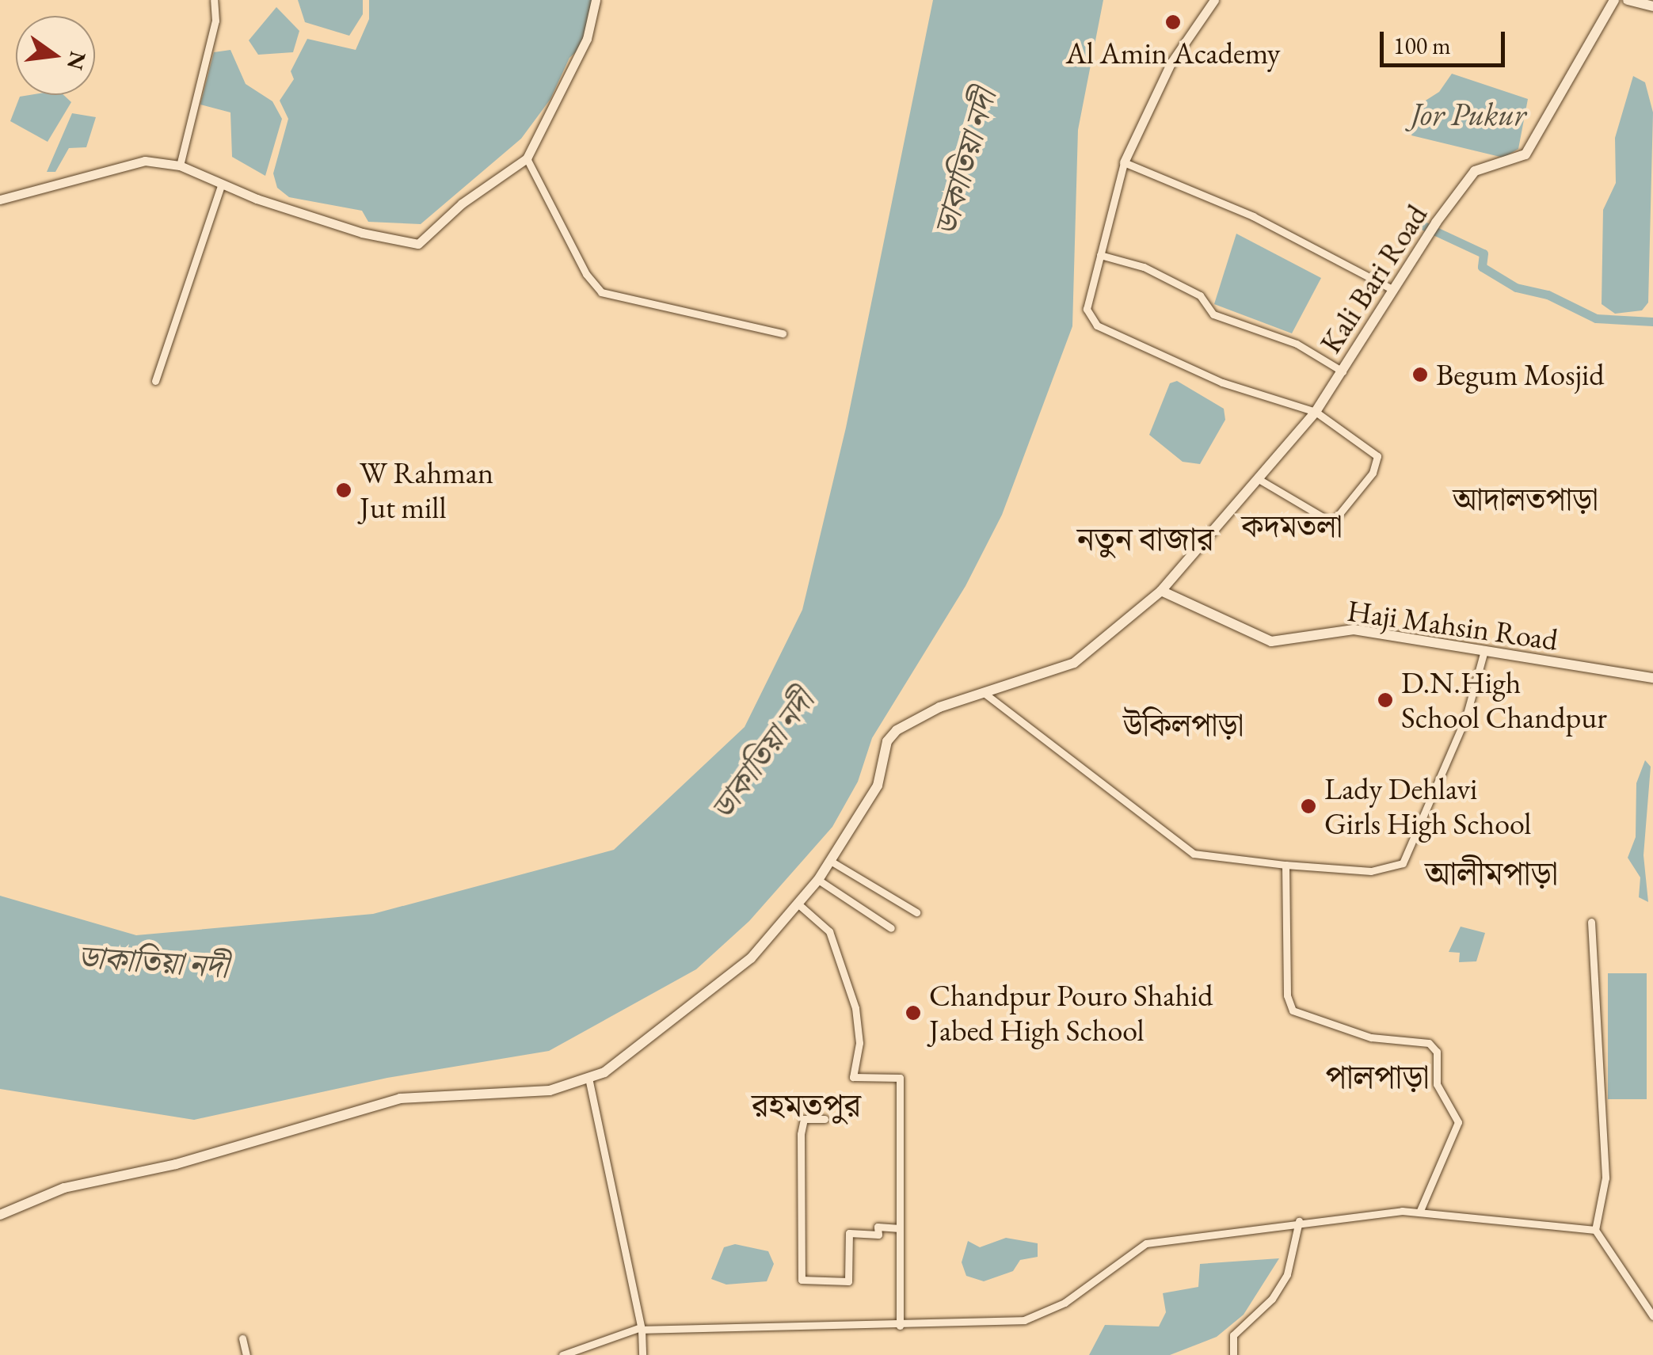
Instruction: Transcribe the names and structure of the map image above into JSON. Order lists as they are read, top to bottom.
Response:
{
  "streets": {
    "main road": ["Kali Bari Road", "Haji Mahsin Road"]
  },
  "crossings": [
    ["Kali Bari Road", "Haji Mahsin Road"]
  ],
  "districts": [
    "আদালতপাড়া",
    "কদমতলা",
    "নতুন বাজার",
    "উকিলপাড়া",
    "আলীমপাড়া",
    "পালপাড়া",
    "রহমতপুর"
  ],
  "water": ["Jor Pukur", "ডাকাতিয়া নদী"],
  "places": [
    "Al Amin Academy",
    "Begum Mosjid",
    "W Rahman Jut mill",
    "D.N.High School Chandpur",
    "Lady Dehlavi Girls High School",
    "Chandpur Pouro Shahid Jabed High School"
  ],
  "scale_bar": "100 m",
  "north": "right"
}
